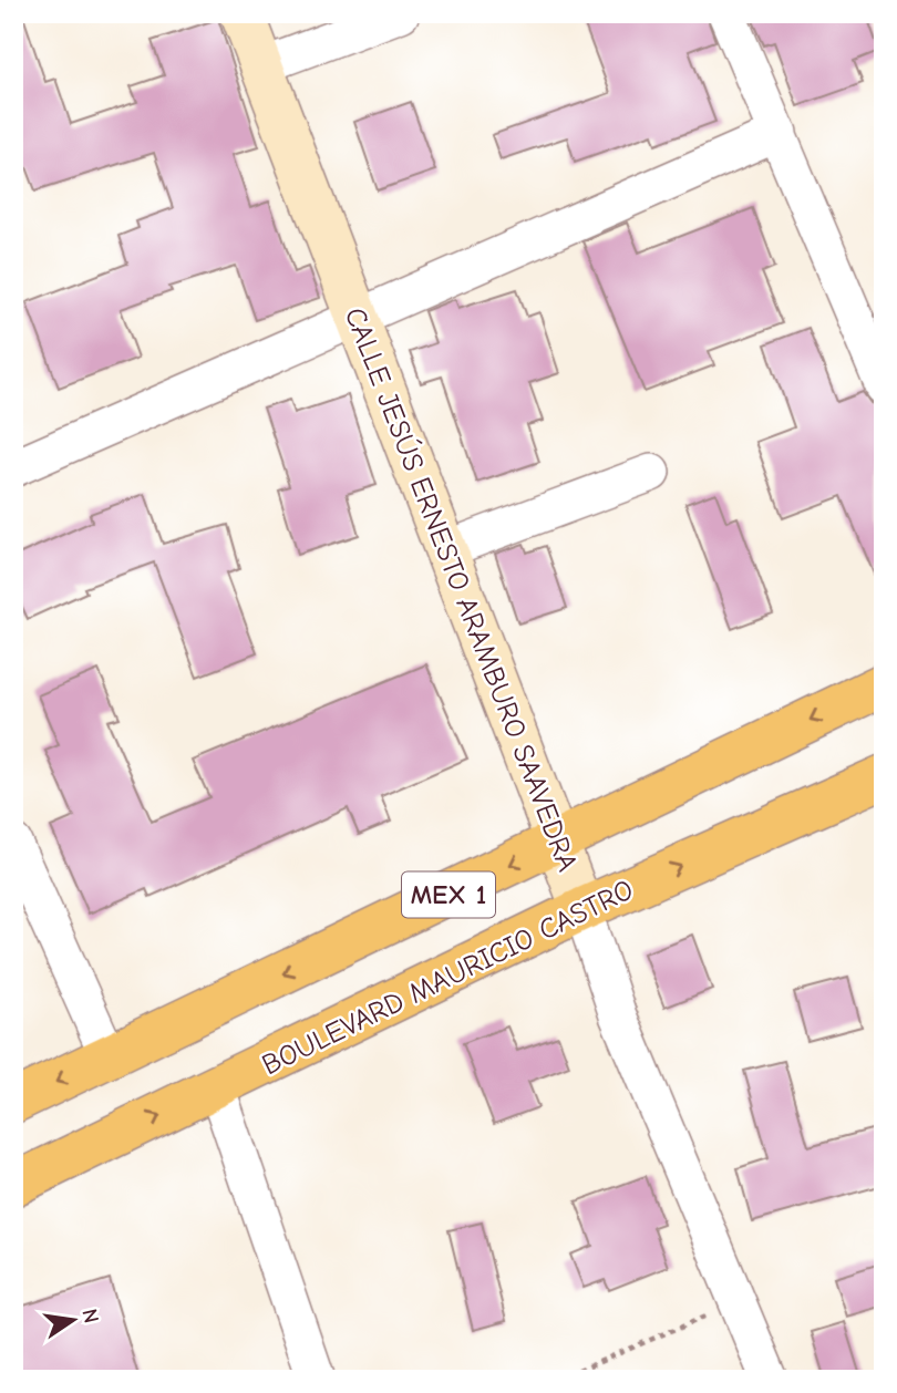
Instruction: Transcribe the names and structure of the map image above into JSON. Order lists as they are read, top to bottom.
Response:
{
  "streets": {
    "main road": ["MEX 1", "BOULEVARD MAURICIO CASTRO"],
    "street": ["CALLE JESÚS ERNESTO ARAMBURO SAAVEDRA"]
  },
  "crossings": [
    ["CALLE JESÚS ERNESTO ARAMBURO SAAVEDRA", "MEX 1"],
    ["CALLE JESÚS ERNESTO ARAMBURO SAAVEDRA", "BOULEVARD MAURICIO CASTRO"]
  ],
  "north": "right"
}
